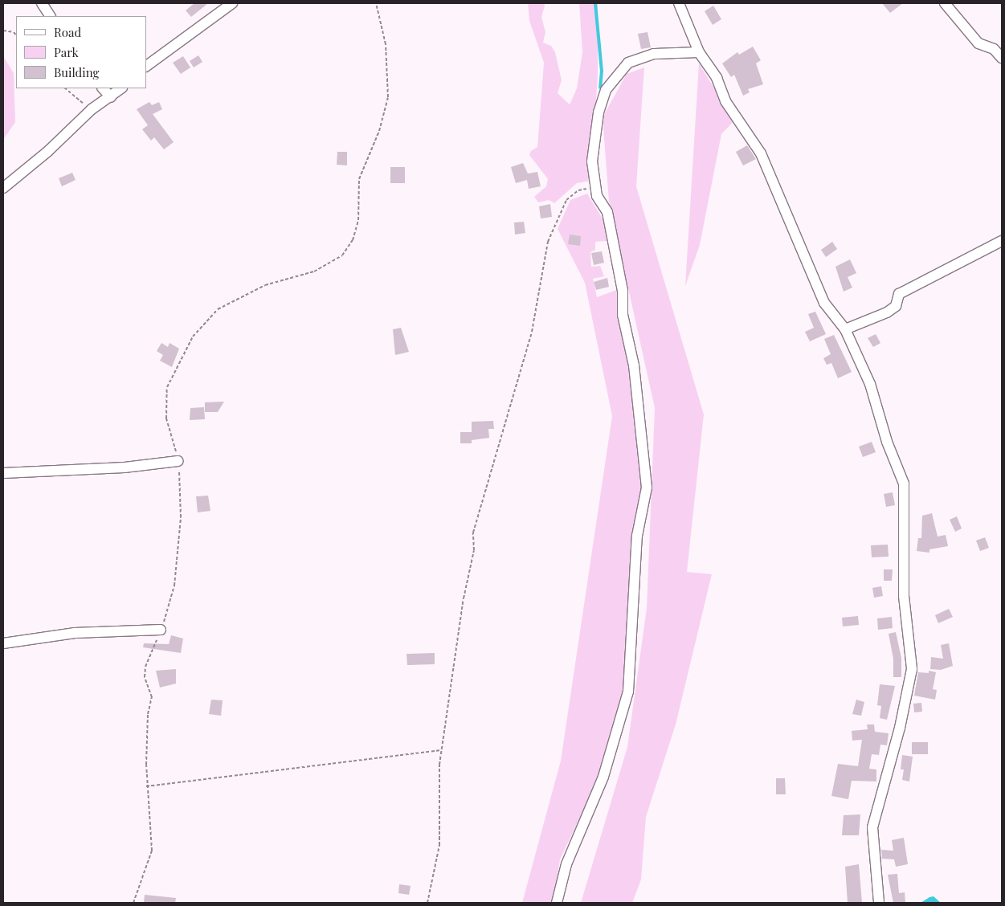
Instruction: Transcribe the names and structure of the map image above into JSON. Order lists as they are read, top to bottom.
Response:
{
  "legend": ["Road", "Park", "Building"]
}
